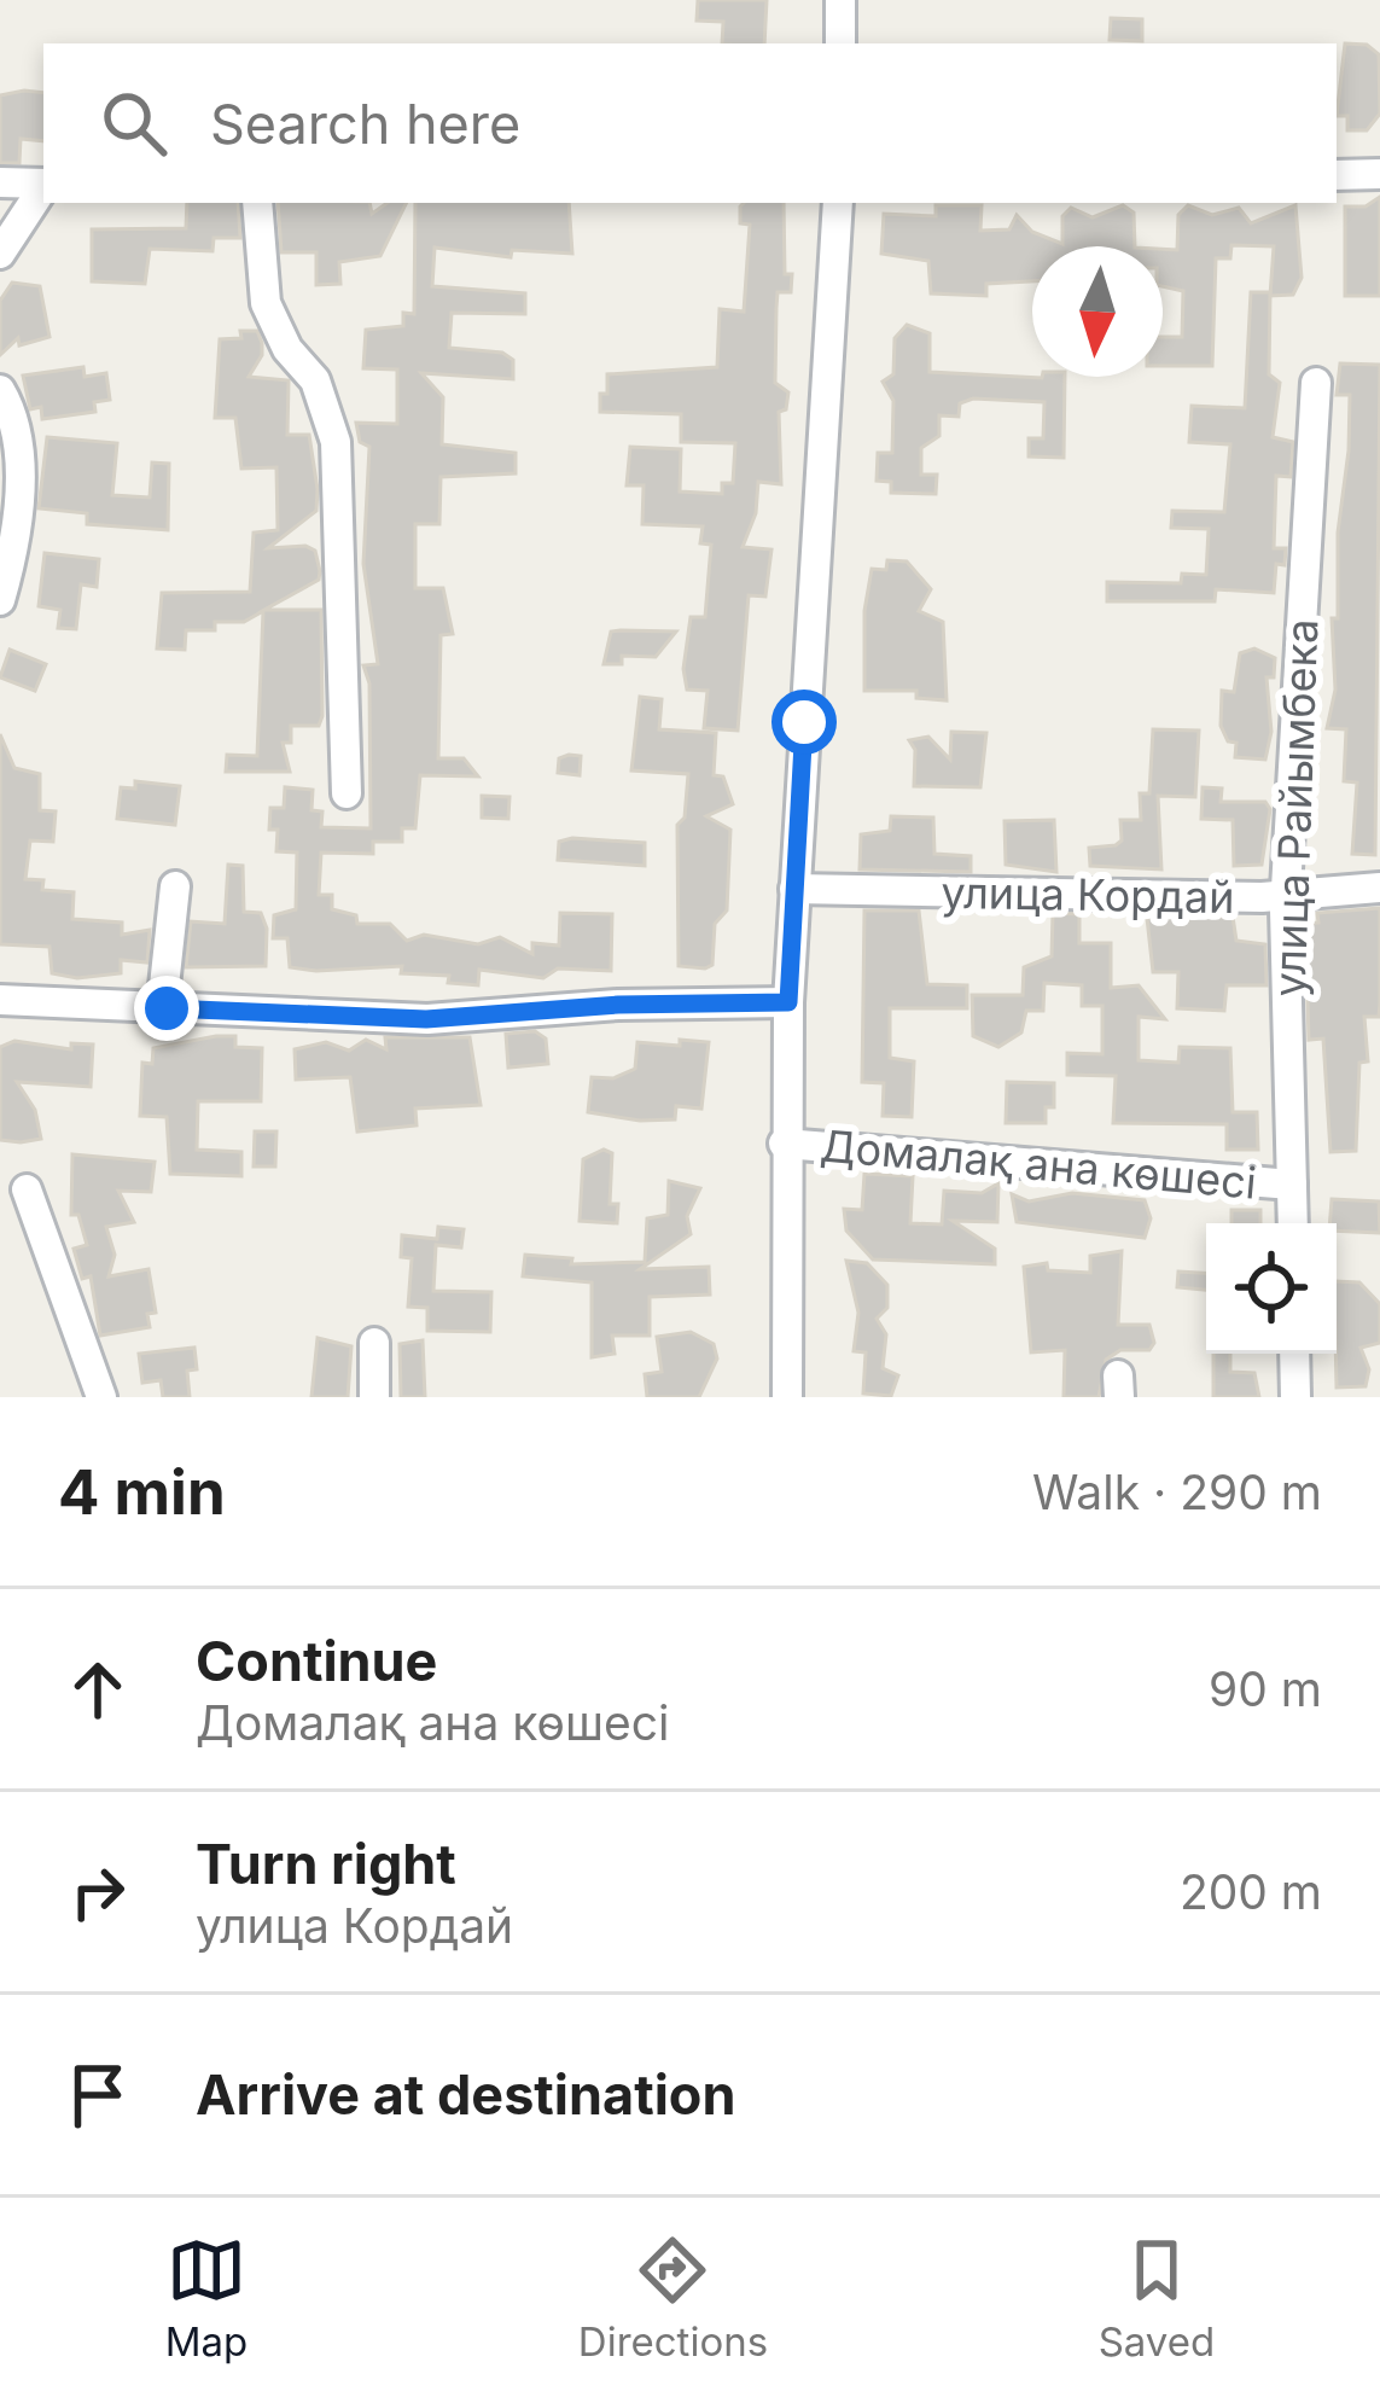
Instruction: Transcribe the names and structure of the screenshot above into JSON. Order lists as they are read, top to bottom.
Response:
{
  "streets": {
    "street": ["улица Райымбека", "улица Кордай", "Домалақ ана көшесі"]
  },
  "crossings": [
    ["улица Райымбека", "улица Кордай"],
    ["улица Райымбека", "Домалақ ана көшесі"],
    ["улица Кордай", "Домалақ ана көшесі"]
  ],
  "north": "bottom",
  "page": {
    "search": "Search here",
    "heading": ["4 min", "Walk · 290 m"],
    "list": [
      ["Continue", "Домалақ ана көшесі", "90 m"],
      ["Turn right", "улица Кордай", "200 m"],
      "Arrive at destination"
    ],
    "nav": ["Map", "Directions", "Saved"]
  }
}
